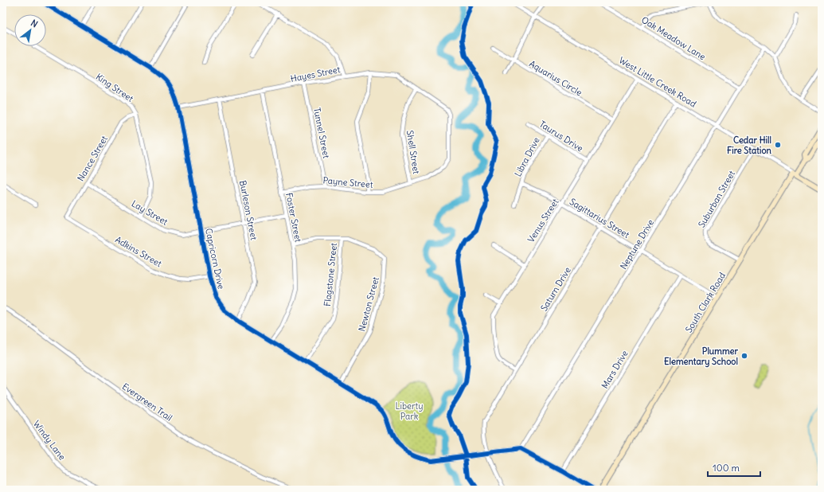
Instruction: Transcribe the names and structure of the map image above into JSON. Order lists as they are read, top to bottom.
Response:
{
  "streets": {
    "street": [
      "Oak Meadow Lane",
      "Hayes Street",
      "Aquarius Circle",
      "West Little Creek Road",
      "King Street",
      "Tunnel Street",
      "Taurus Drive",
      "Shell Street",
      "Libra Drive",
      "Nance Street",
      "Payne Street",
      "Suburban Street",
      "Burleson Street",
      "Lay Street",
      "Foster Street",
      "Sagittarius Street",
      "Venus Street",
      "Neptune Drive",
      "Adkins Street",
      "Capricorn Drive",
      "Flagstone Street",
      "Saturn Drive",
      "South Clark Road",
      "Newton Street",
      "Mars Drive",
      "Evergreen Trail",
      "Windy Lane"
    ]
  },
  "crossings": [
    ["Oak Meadow Lane", "Neptune Drive"],
    ["Hayes Street", "Tunnel Street"],
    ["Hayes Street", "Shell Street"],
    ["Hayes Street", "Payne Street"],
    ["Hayes Street", "Burleson Street"],
    ["Hayes Street", "Foster Street"],
    ["Hayes Street", "Capricorn Drive"],
    ["Aquarius Circle", "Venus Street"],
    ["West Little Creek Road", "Suburban Street"],
    ["West Little Creek Road", "Venus Street"],
    ["West Little Creek Road", "Neptune Drive"],
    ["West Little Creek Road", "Saturn Drive"],
    ["West Little Creek Road", "South Clark Road"],
    ["King Street", "Nance Street"],
    ["King Street", "Lay Street"],
    ["Tunnel Street", "Payne Street"],
    ["Taurus Drive", "Libra Drive"],
    ["Taurus Drive", "Venus Street"],
    ["Shell Street", "Payne Street"],
    ["Libra Drive", "Sagittarius Street"],
    ["Nance Street", "Lay Street"],
    ["Nance Street", "Adkins Street"],
    ["Payne Street", "Foster Street"],
    ["Suburban Street", "South Clark Road"],
    ["Burleson Street", "Lay Street"],
    ["Burleson Street", "Capricorn Drive"],
    ["Lay Street", "Foster Street"],
    ["Lay Street", "Capricorn Drive"],
    ["Foster Street", "Capricorn Drive"],
    ["Sagittarius Street", "Venus Street"],
    ["Sagittarius Street", "Neptune Drive"],
    ["Sagittarius Street", "Saturn Drive"],
    ["Sagittarius Street", "South Clark Road"],
    ["Sagittarius Street", "Mars Drive"],
    ["Venus Street", "Saturn Drive"],
    ["Neptune Drive", "Capricorn Drive"],
    ["Adkins Street", "Capricorn Drive"],
    ["Capricorn Drive", "Flagstone Street"],
    ["Capricorn Drive", "Saturn Drive"],
    ["Capricorn Drive", "Newton Street"],
    ["Flagstone Street", "Newton Street"]
  ],
  "parks": ["Liberty Park"],
  "places": ["Cedar Hill Fire Station", "Plummer Elementary School"],
  "scale_bar": "100 m",
  "north": "top right"
}
